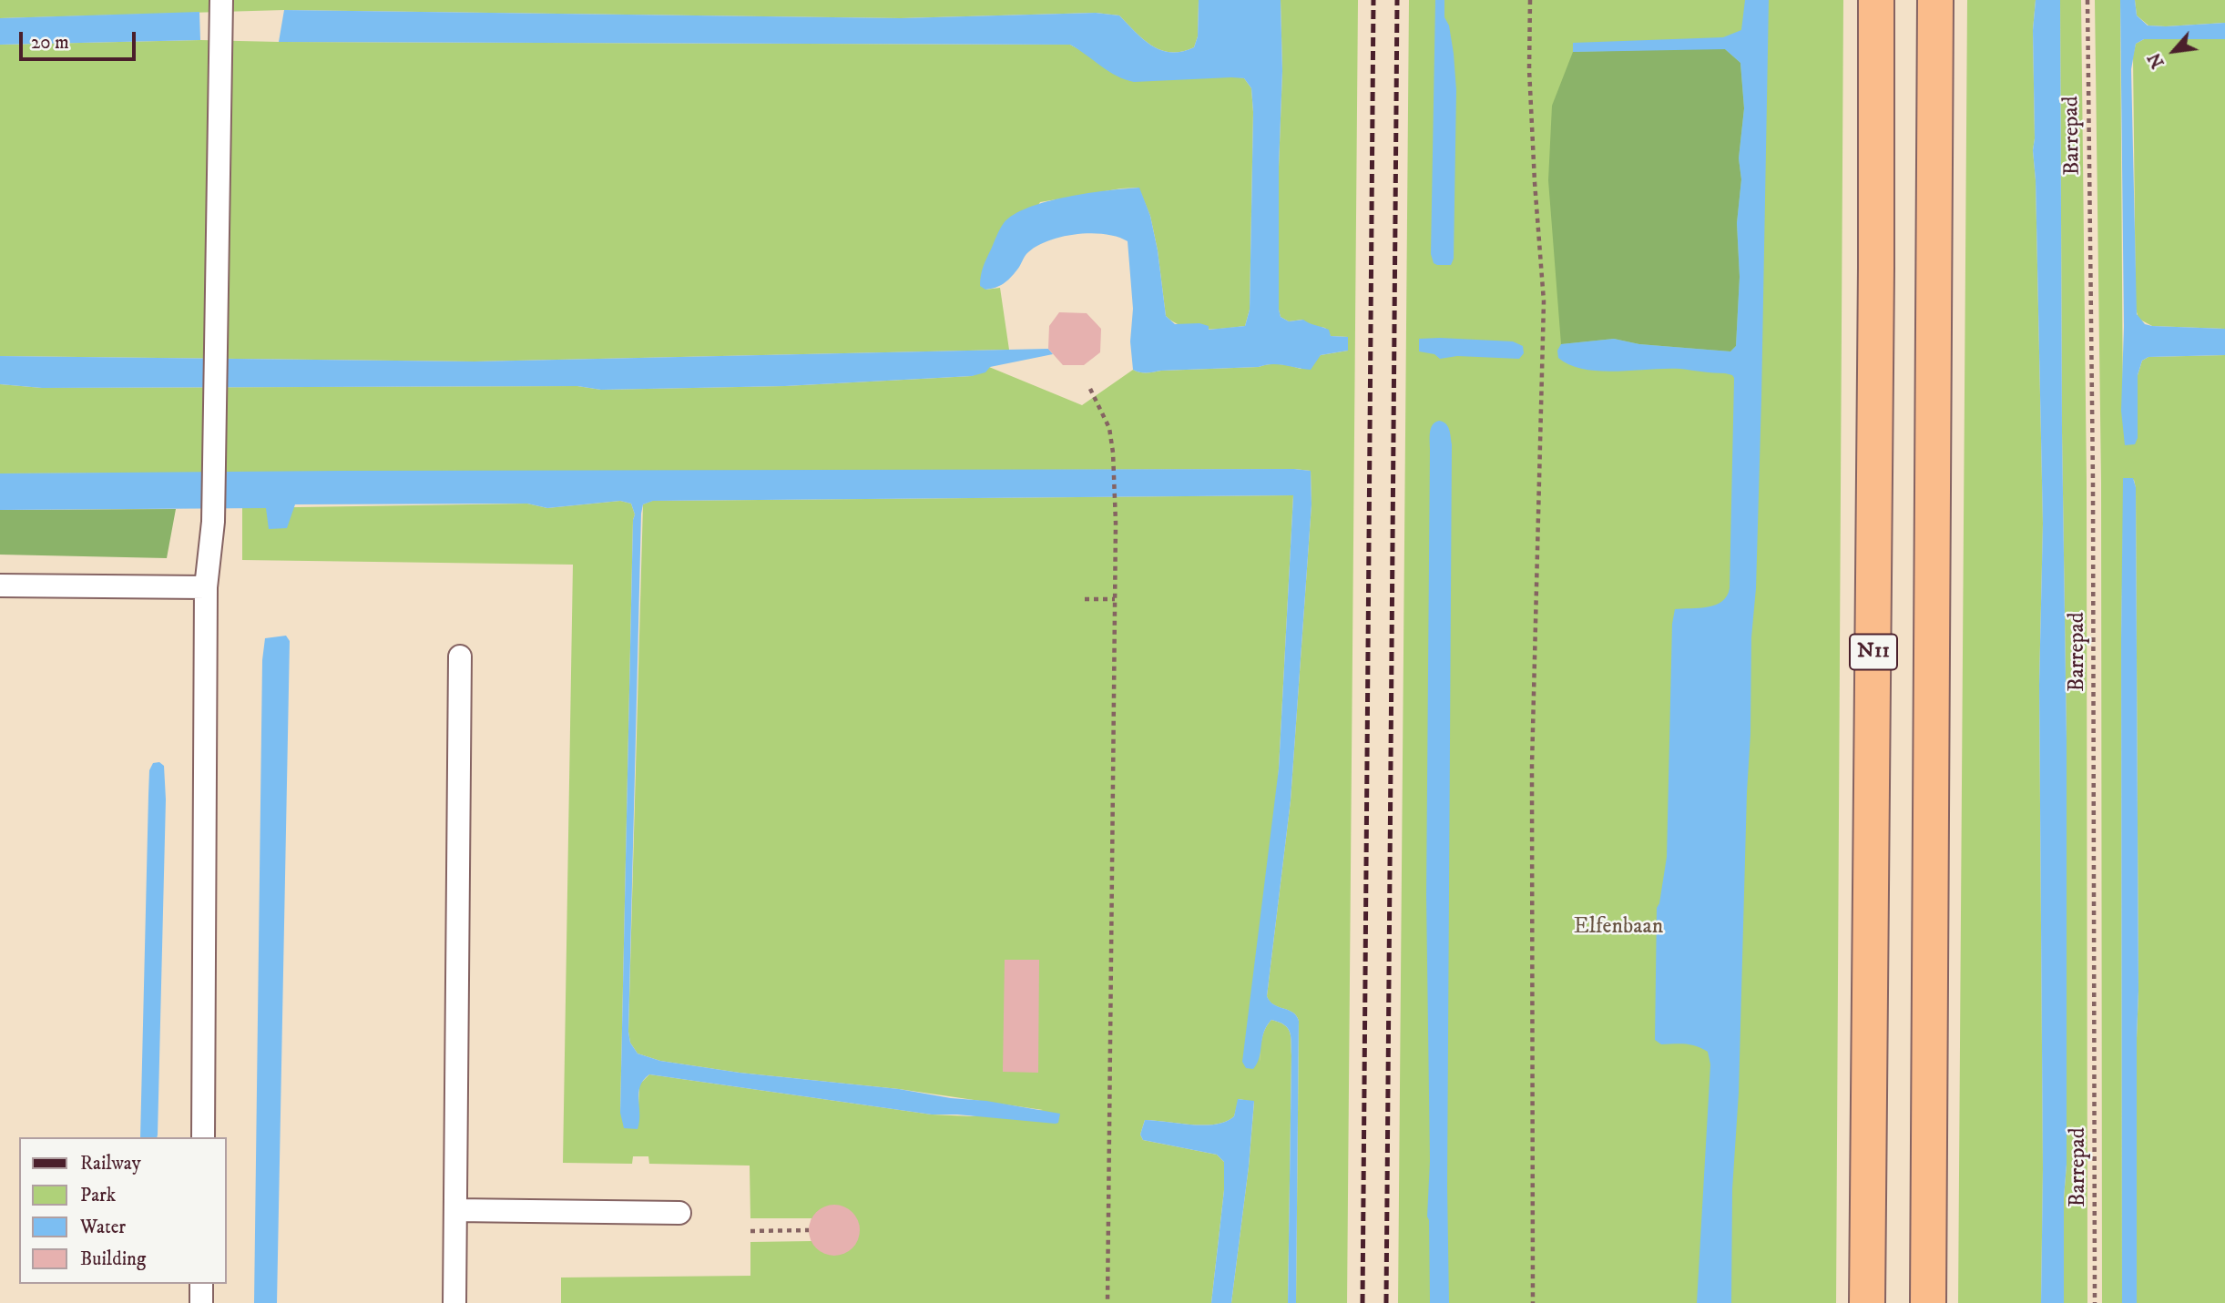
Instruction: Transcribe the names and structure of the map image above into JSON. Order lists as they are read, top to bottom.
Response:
{
  "streets": {
    "highway": ["N11"],
    "path": ["Barrepad"]
  },
  "parks": ["Elfenbaan"],
  "legend": [
    "Railway",
    "Park",
    "Water",
    "Building"
  ],
  "scale_bar": "20 m",
  "north": "bottom left"
}
